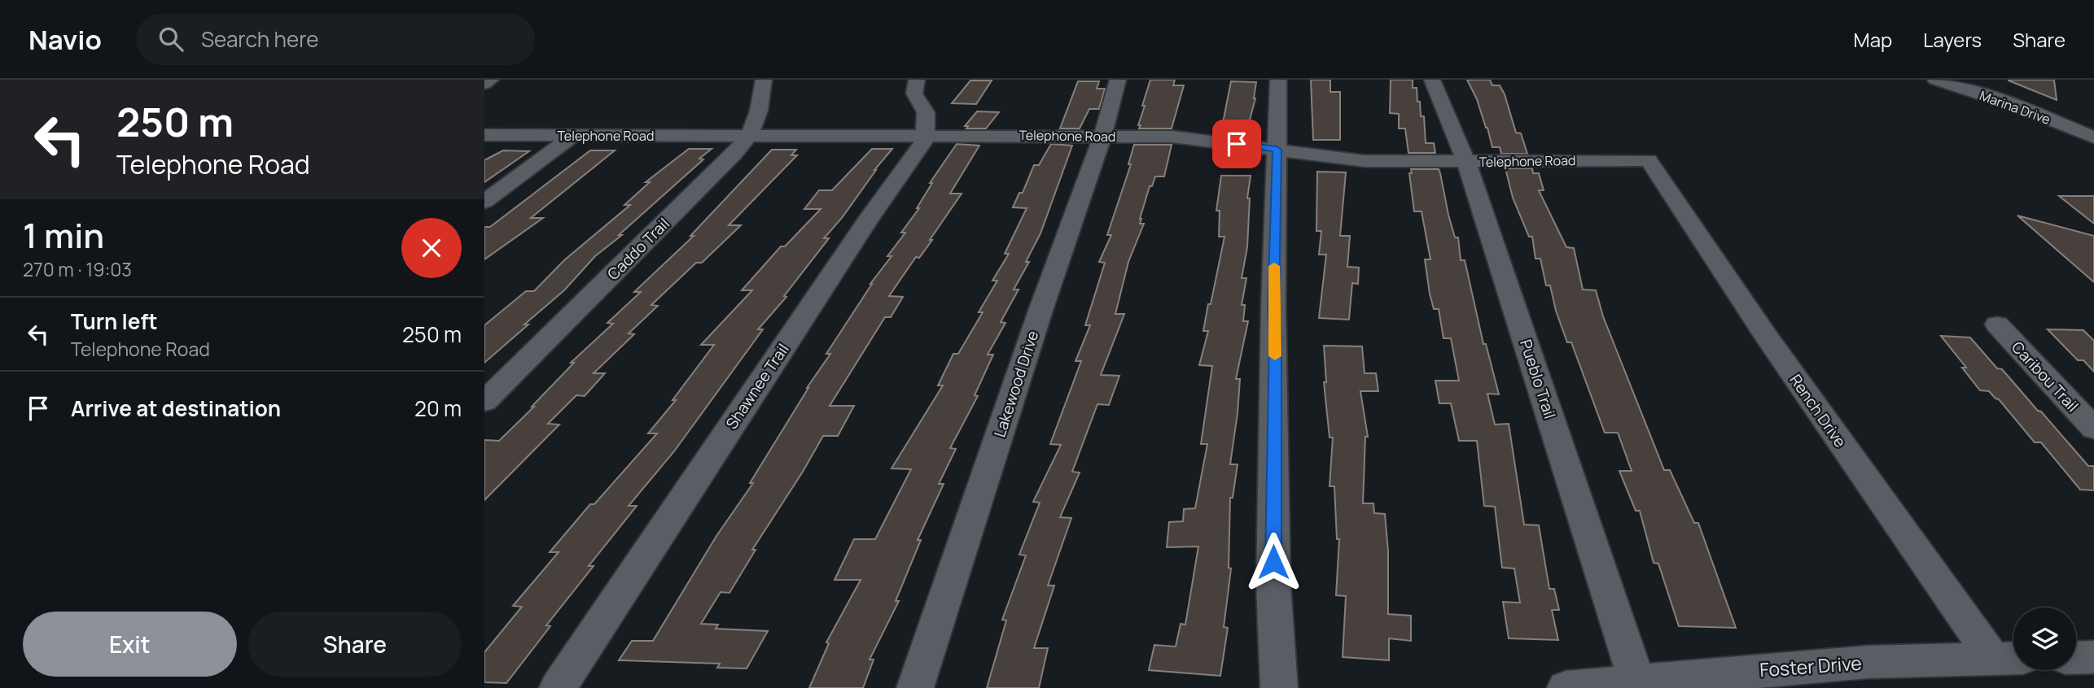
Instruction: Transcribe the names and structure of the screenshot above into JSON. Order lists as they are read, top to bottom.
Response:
{
  "streets": {
    "street": [
      "Marina Drive",
      "Telephone Road",
      "Caddo Trail",
      "Caribou Trail",
      "Pueblo Trail",
      "Lakewood Drive",
      "Shawnee Trail",
      "Rench Drive",
      "Foster Drive"
    ]
  },
  "crossings": [
    ["Telephone Road", "Caddo Trail"],
    ["Telephone Road", "Pueblo Trail"],
    ["Telephone Road", "Lakewood Drive"],
    ["Telephone Road", "Shawnee Trail"],
    ["Telephone Road", "Rench Drive"],
    ["Pueblo Trail", "Foster Drive"],
    ["Rench Drive", "Foster Drive"]
  ],
  "page": {
    "header": "Navio",
    "search": "Search here",
    "nav": ["Map", "Layers", "Share"],
    "turn": ["250 m", "Telephone Road"],
    "heading": ["1 min", "270 m · 19:03"],
    "list": [
      {
        "name": "Turn left",
        "note": "Telephone Road",
        "value": "250 m"
      },
      {
        "name": "Arrive at destination",
        "value": "20 m"
      }
    ],
    "buttons": ["Exit", "Share"]
  }
}
